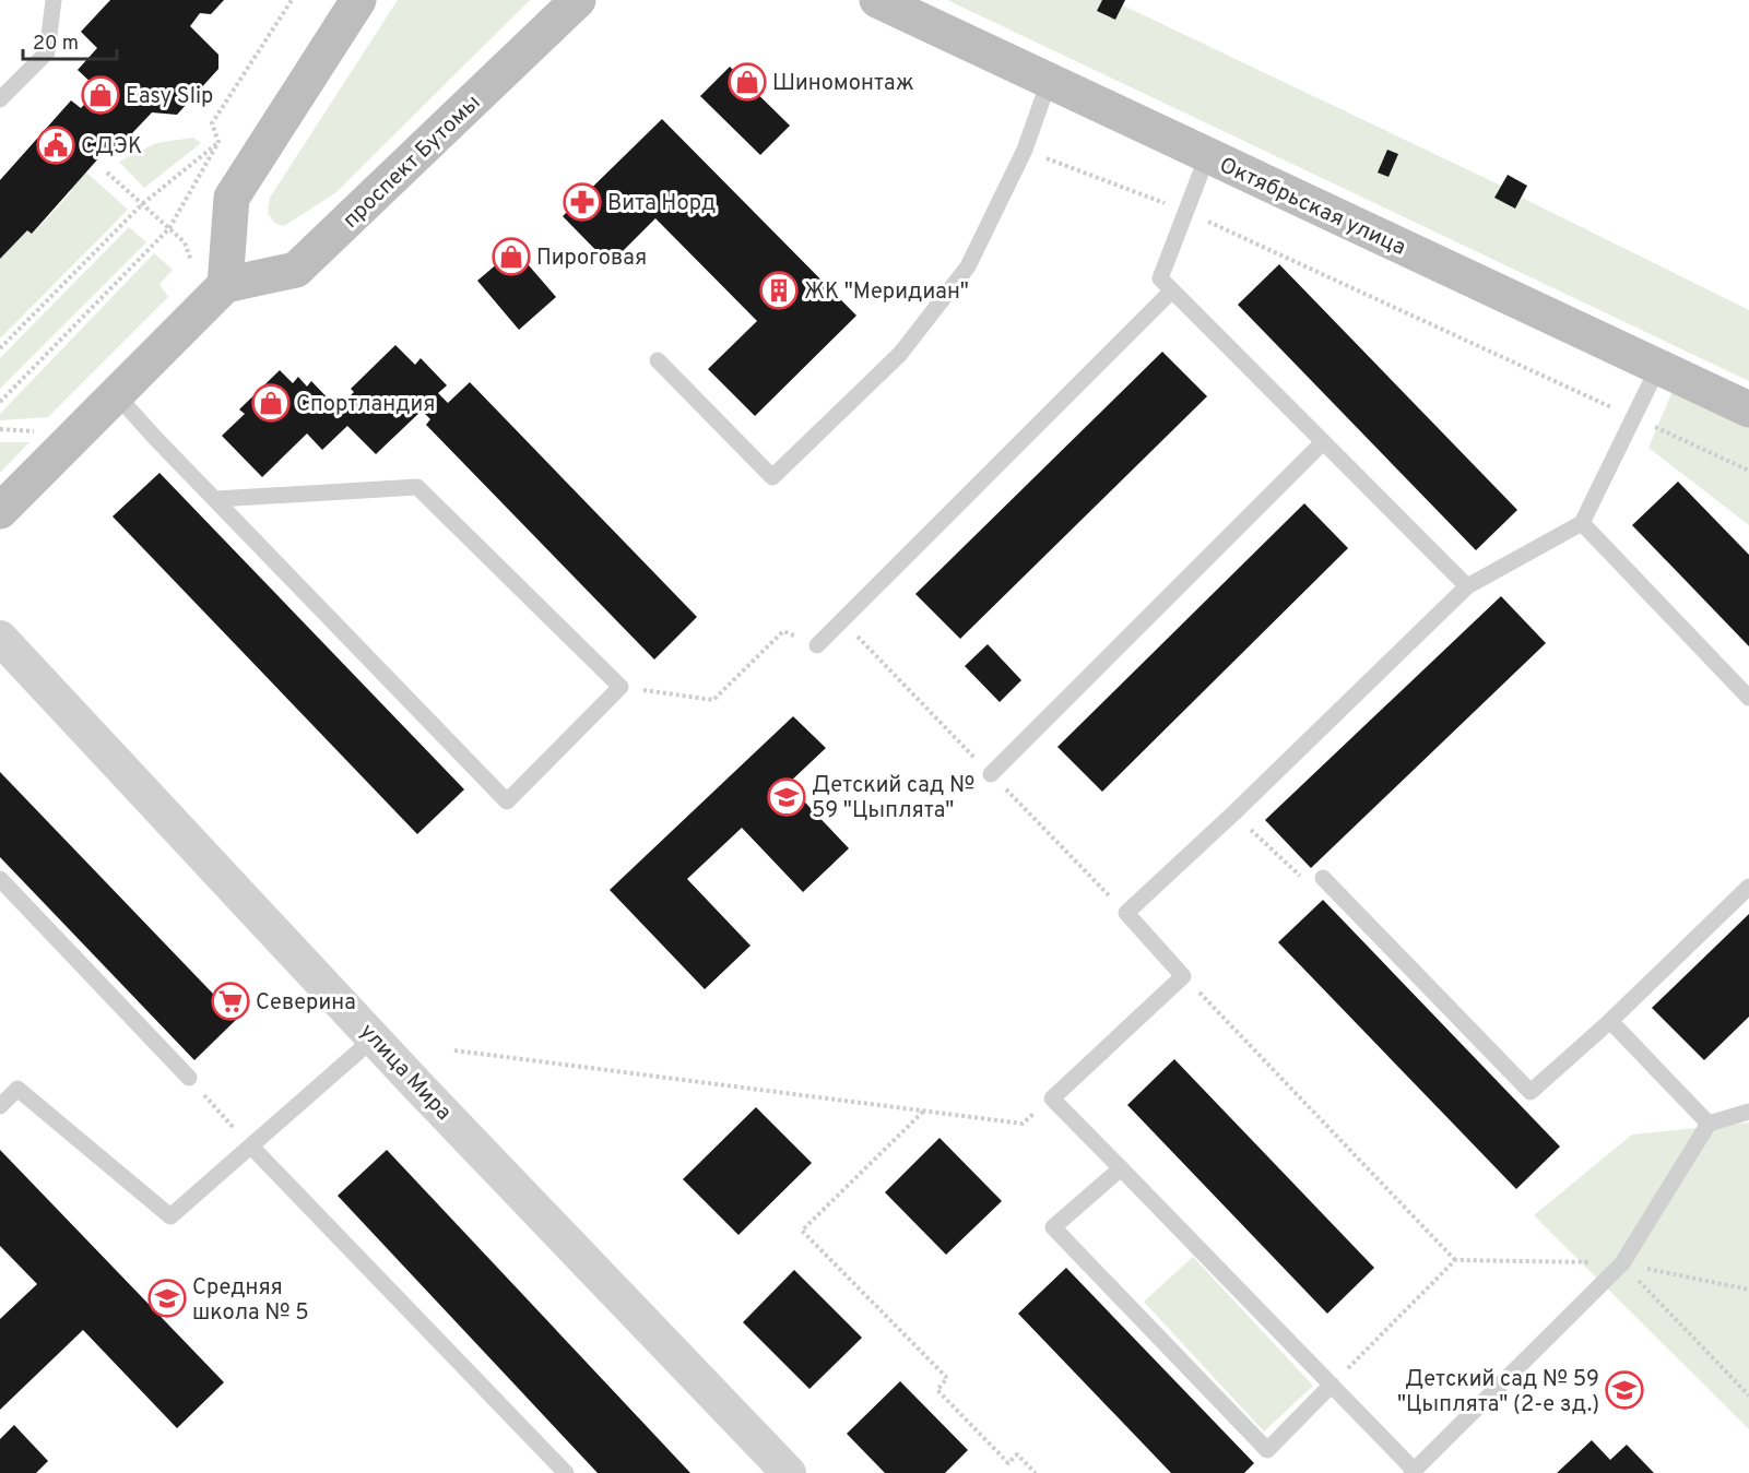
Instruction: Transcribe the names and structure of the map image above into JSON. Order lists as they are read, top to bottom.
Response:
{
  "streets": {
    "street": ["проспект Бутомы", "Октябрьская улица", "улица Мира"]
  },
  "places": {
    "shop": [
      "Шиномонтаж",
      "Easy Slip",
      "Пироговая",
      "Спортландия"
    ],
    "public building": ["СДЭК"],
    "pharmacy": ["Вита Норд"],
    "building": ["ЖК \"Меридиан\""],
    "school or university": ["Детский сад № 59 \"Цыплята\"", "Средняя школа № 5", "Детский сад № 59 \"Цыплята\" (2-е зд.)"],
    "supermarket": ["Северина"]
  },
  "scale_bar": "20 m"
}
